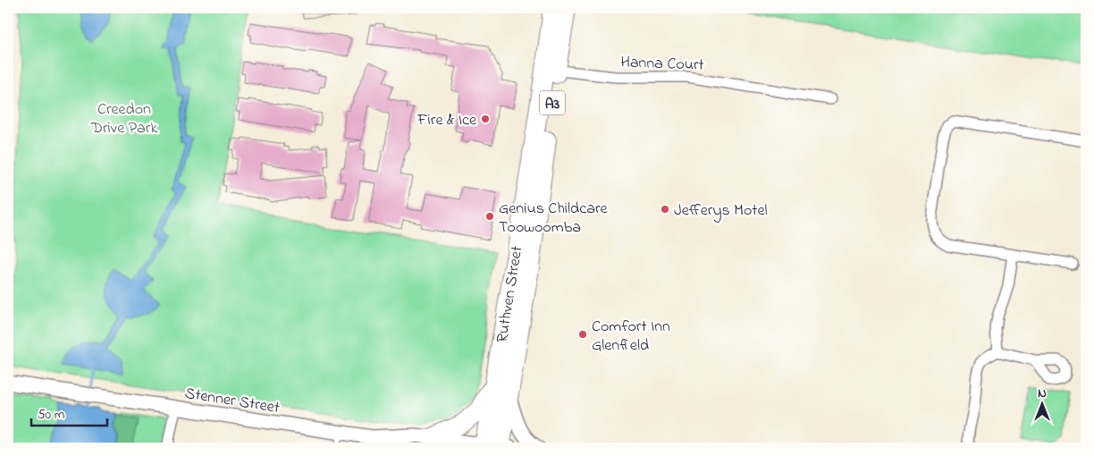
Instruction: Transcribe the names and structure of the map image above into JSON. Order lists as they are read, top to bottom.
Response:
{
  "streets": {
    "highway": ["A3", "Ruthven Street"],
    "main road": ["Stenner Street"],
    "street": ["Hanna Court"]
  },
  "crossings": [
    ["Hanna Court", "Ruthven Street"],
    ["Ruthven Street", "Stenner Street"]
  ],
  "parks": ["Creedon Drive Park"],
  "places": [
    "Fire & Ice",
    "Jefferys Motel",
    "Genius Childcare Toowoomba",
    "Comfort Inn Glenfield"
  ],
  "scale_bar": "50 m",
  "north": "top"
}
